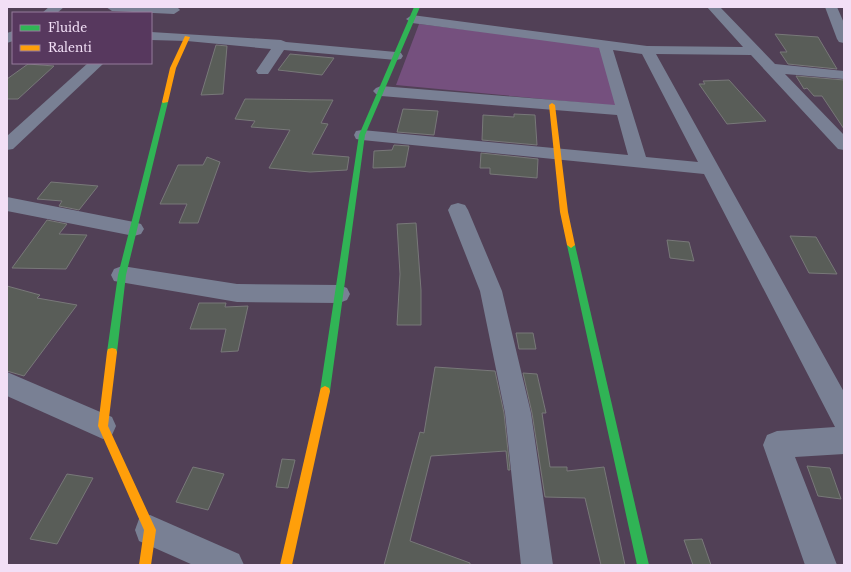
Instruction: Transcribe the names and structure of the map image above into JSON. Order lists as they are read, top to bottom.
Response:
{
  "legend": ["Fluide", "Ralenti"]
}
